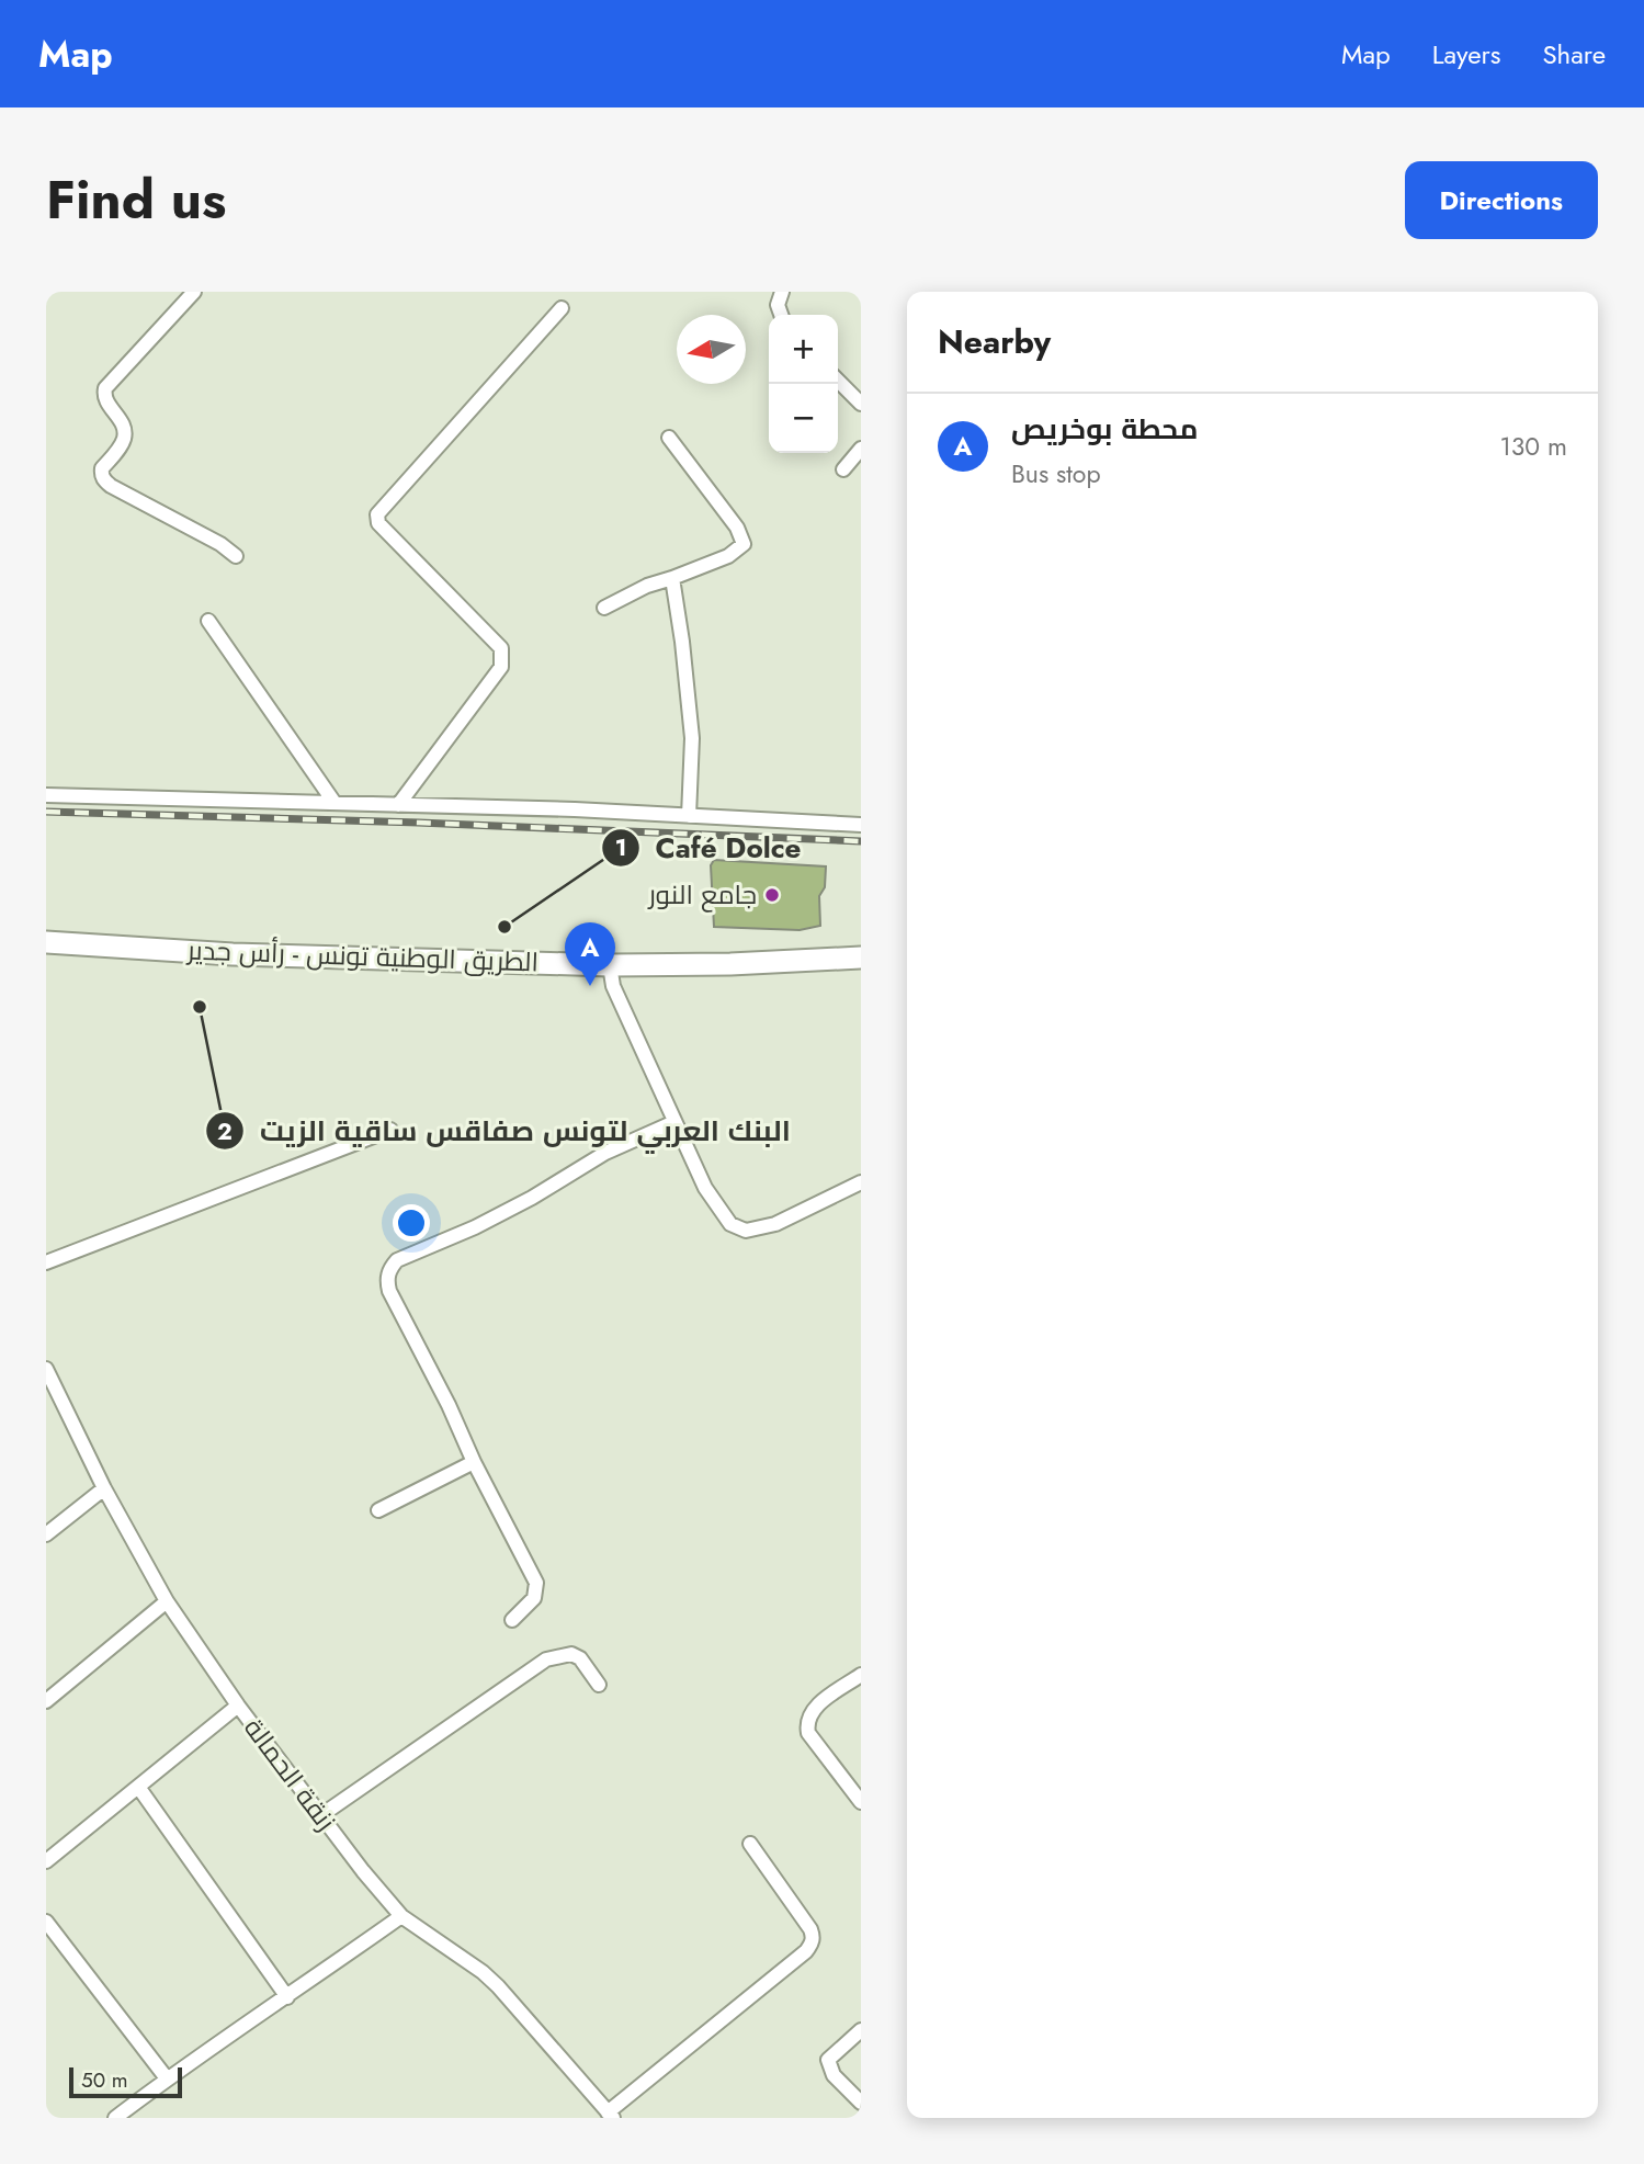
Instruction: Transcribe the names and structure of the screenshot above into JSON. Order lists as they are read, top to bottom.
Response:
{
  "streets": {
    "main road": ["الطريق الوطنية تونس - رأس جدير"],
    "street": ["زنقة الحمالة"]
  },
  "places": ["جامع النور", "Café Dolce", "البنك العربي لتونس صفاقس ساقية الزيت"],
  "scale_bar": "50 m",
  "north": "left",
  "page": {
    "header": "Map",
    "nav": ["Map", "Layers", "Share"],
    "title": "Find us",
    "buttons": "Directions",
    "heading": "Nearby",
    "map_buttons": ["+", "−"],
    "list": [
      {
        "mark": "A",
        "name": "محطة بوخريص",
        "note": "Bus stop",
        "value": "130 m"
      }
    ],
    "pins": "A",
    "scale": "50 m"
  }
}
